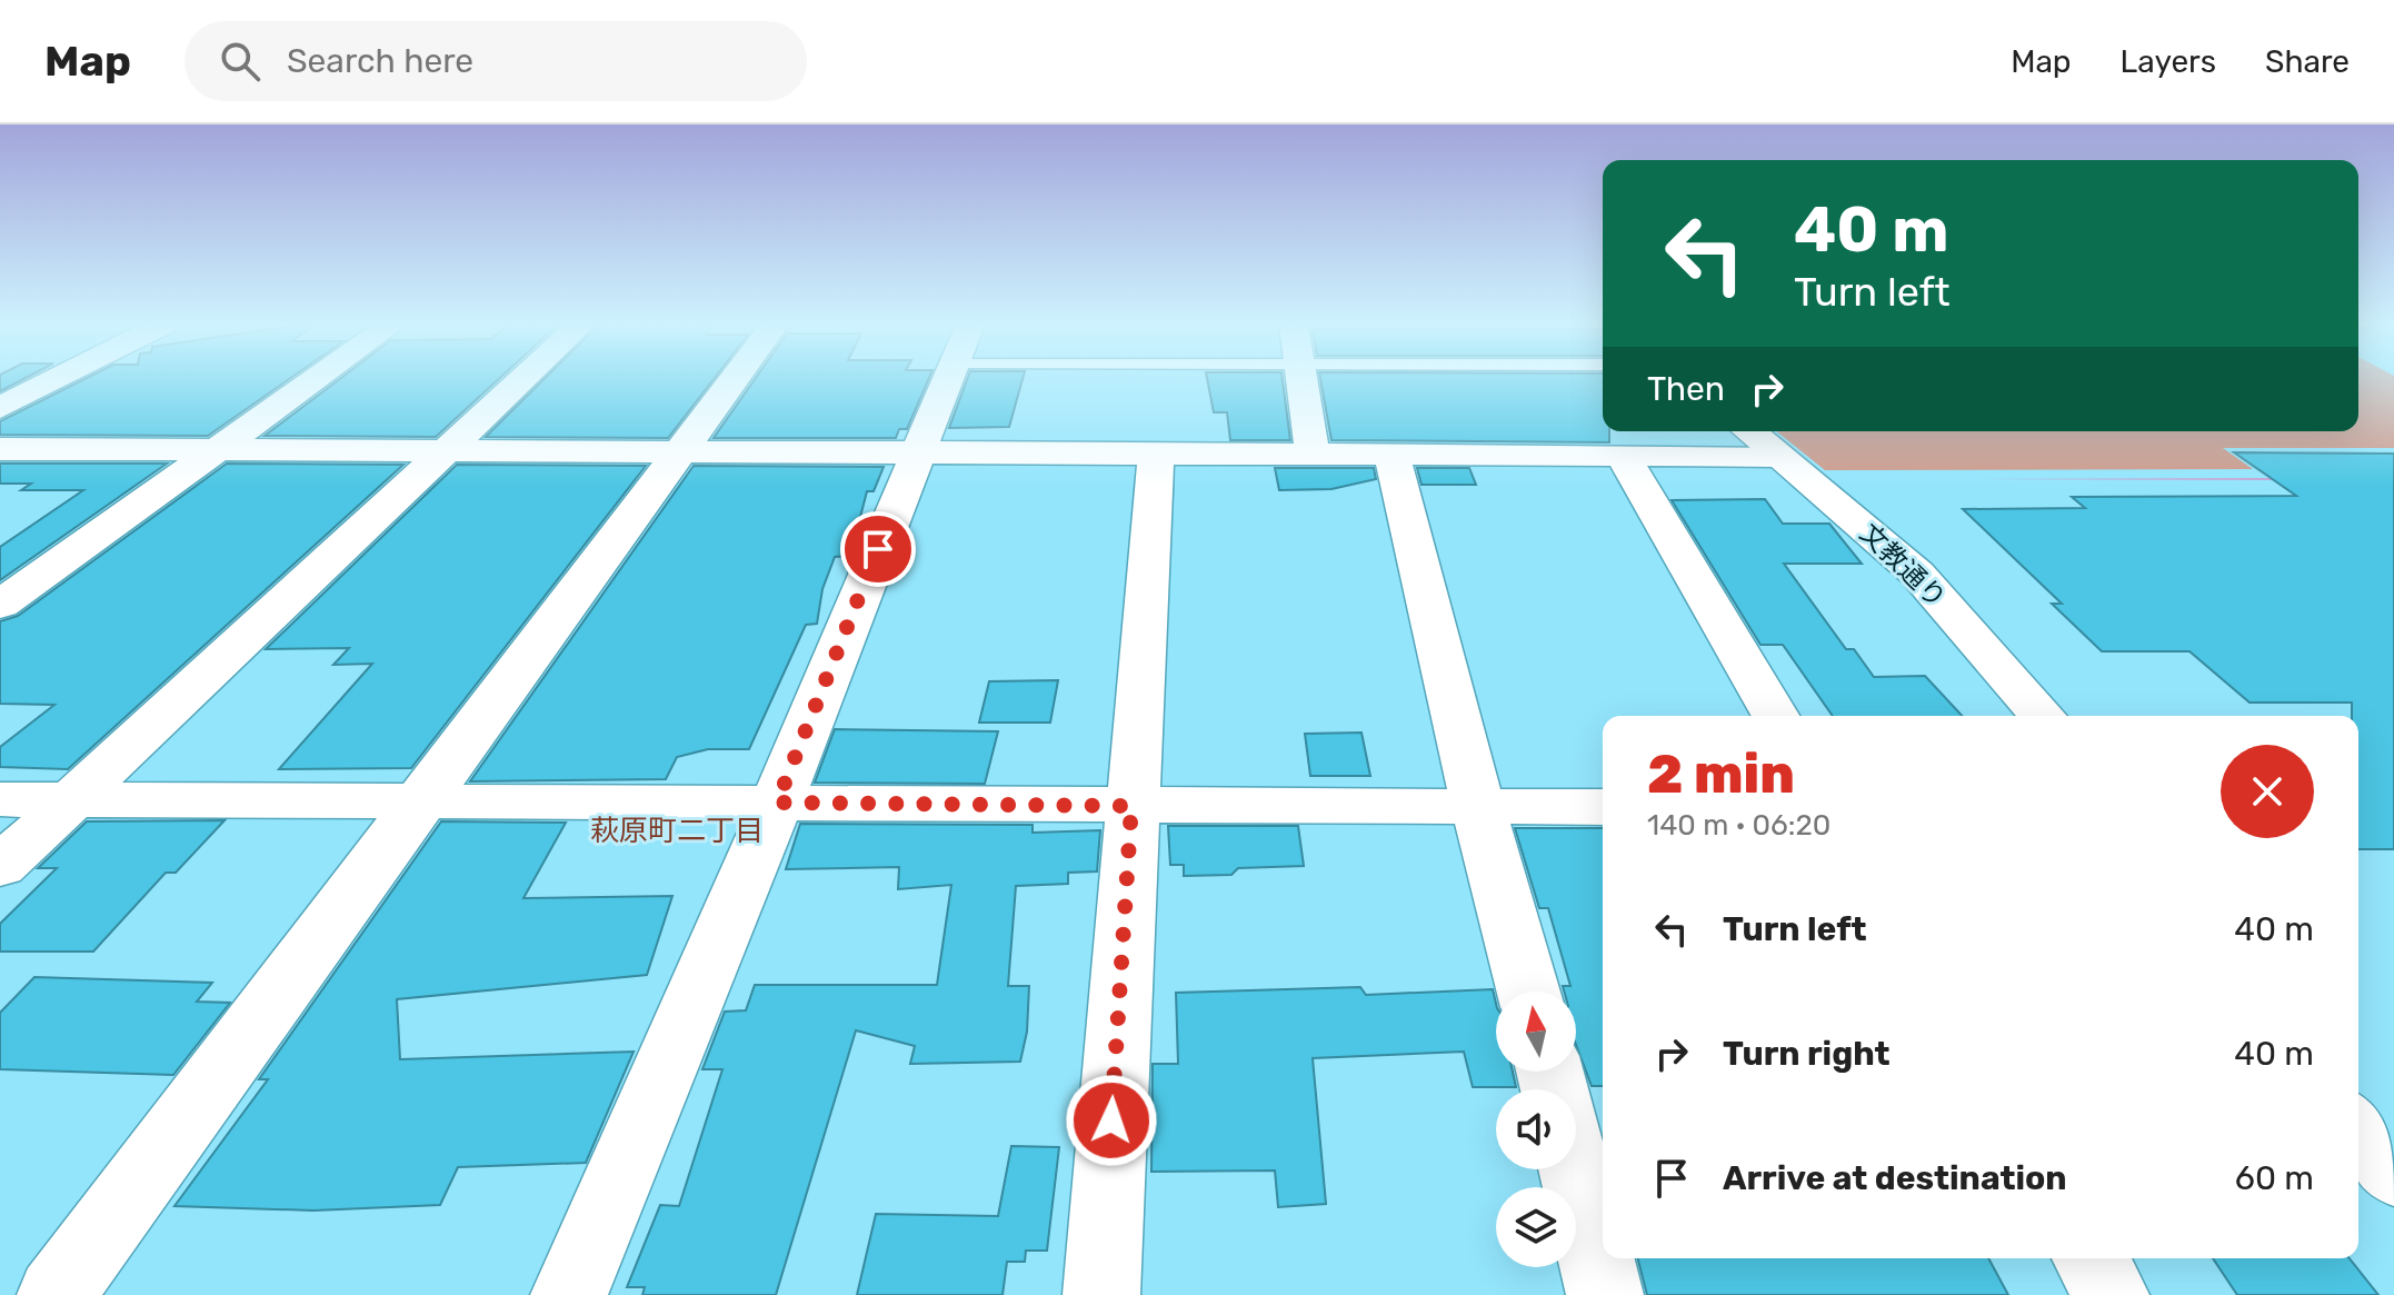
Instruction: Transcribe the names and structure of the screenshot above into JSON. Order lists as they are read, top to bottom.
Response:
{
  "streets": {
    "street": ["文教通り"]
  },
  "districts": ["萩原町二丁目"],
  "north": "top",
  "page": {
    "header": "Map",
    "search": "Search here",
    "nav": ["Map", "Layers", "Share"],
    "turn": ["40 m", "Turn left"],
    "then": "Then",
    "heading": ["2 min", "140 m · 06:20"],
    "list": [
      {
        "name": "Turn left",
        "value": "40 m"
      },
      {
        "name": "Turn right",
        "value": "40 m"
      },
      {
        "name": "Arrive at destination",
        "value": "60 m"
      }
    ]
  }
}
